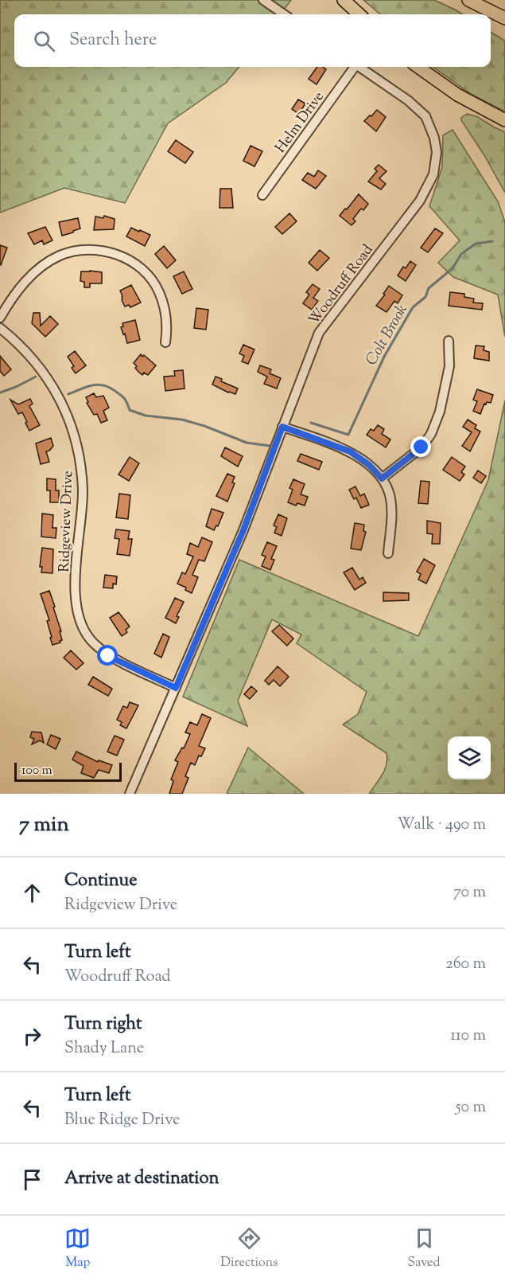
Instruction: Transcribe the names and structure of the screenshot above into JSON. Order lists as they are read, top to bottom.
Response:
{
  "streets": {
    "street": ["Helm Drive", "Woodruff Road", "Ridgeview Drive"]
  },
  "crossings": [
    ["Woodruff Road", "Ridgeview Drive"]
  ],
  "water": ["Colt Brook"],
  "scale_bar": "100 m",
  "page": {
    "search": "Search here",
    "scale": "100 m",
    "heading": ["7 min", "Walk · 490 m"],
    "list": [
      ["Continue", "Ridgeview Drive", "70 m"],
      ["Turn left", "Woodruff Road", "260 m"],
      ["Turn right", "Shady Lane", "110 m"],
      ["Turn left", "Blue Ridge Drive", "50 m"],
      "Arrive at destination"
    ],
    "nav": ["Map", "Directions", "Saved"]
  }
}
